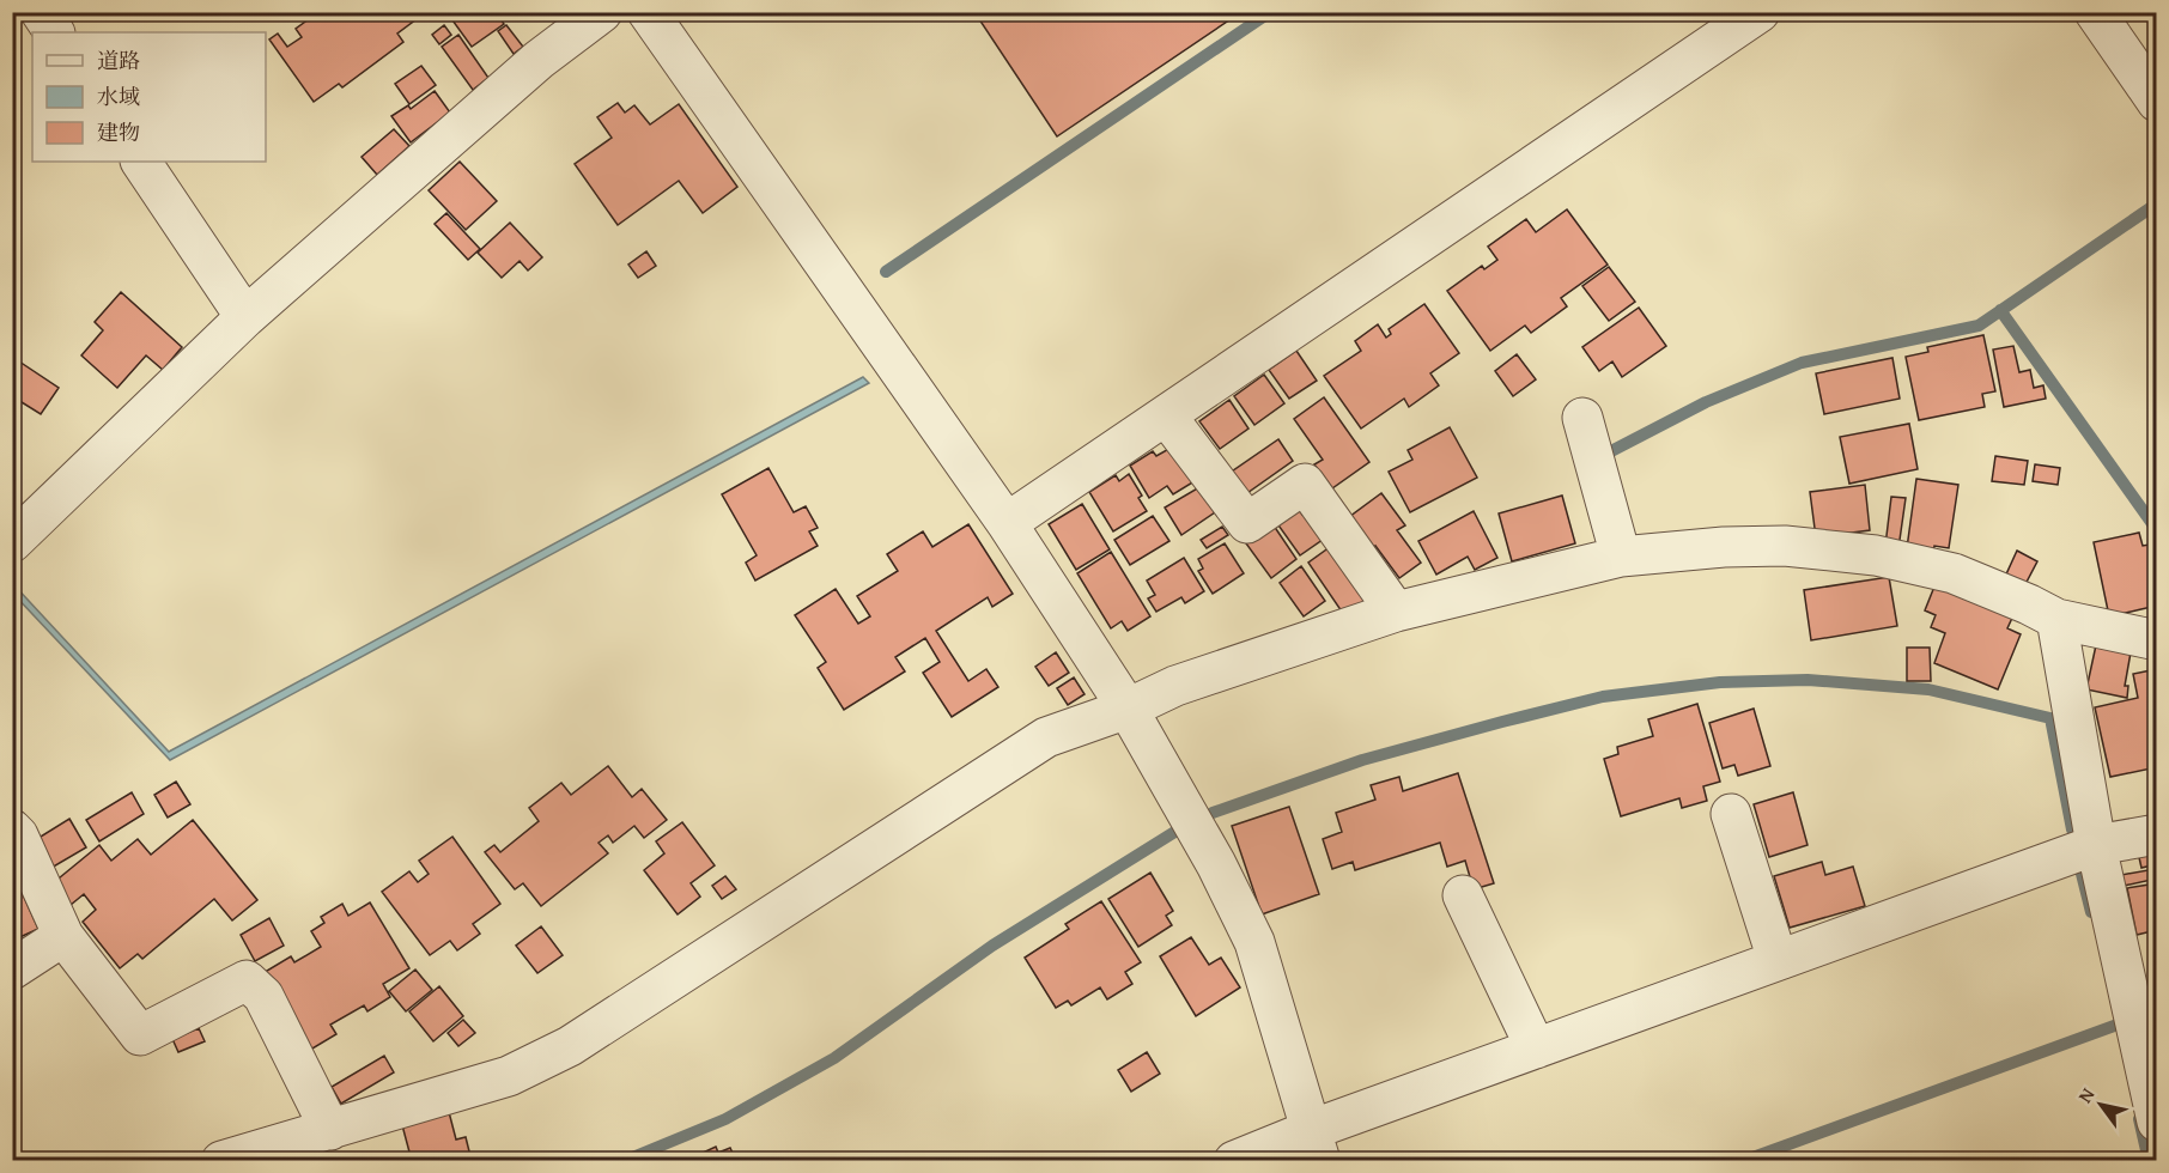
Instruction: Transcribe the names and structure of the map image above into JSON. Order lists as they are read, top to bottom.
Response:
{
  "legend": ["道路", "水域", "建物"],
  "north": "top left"
}
